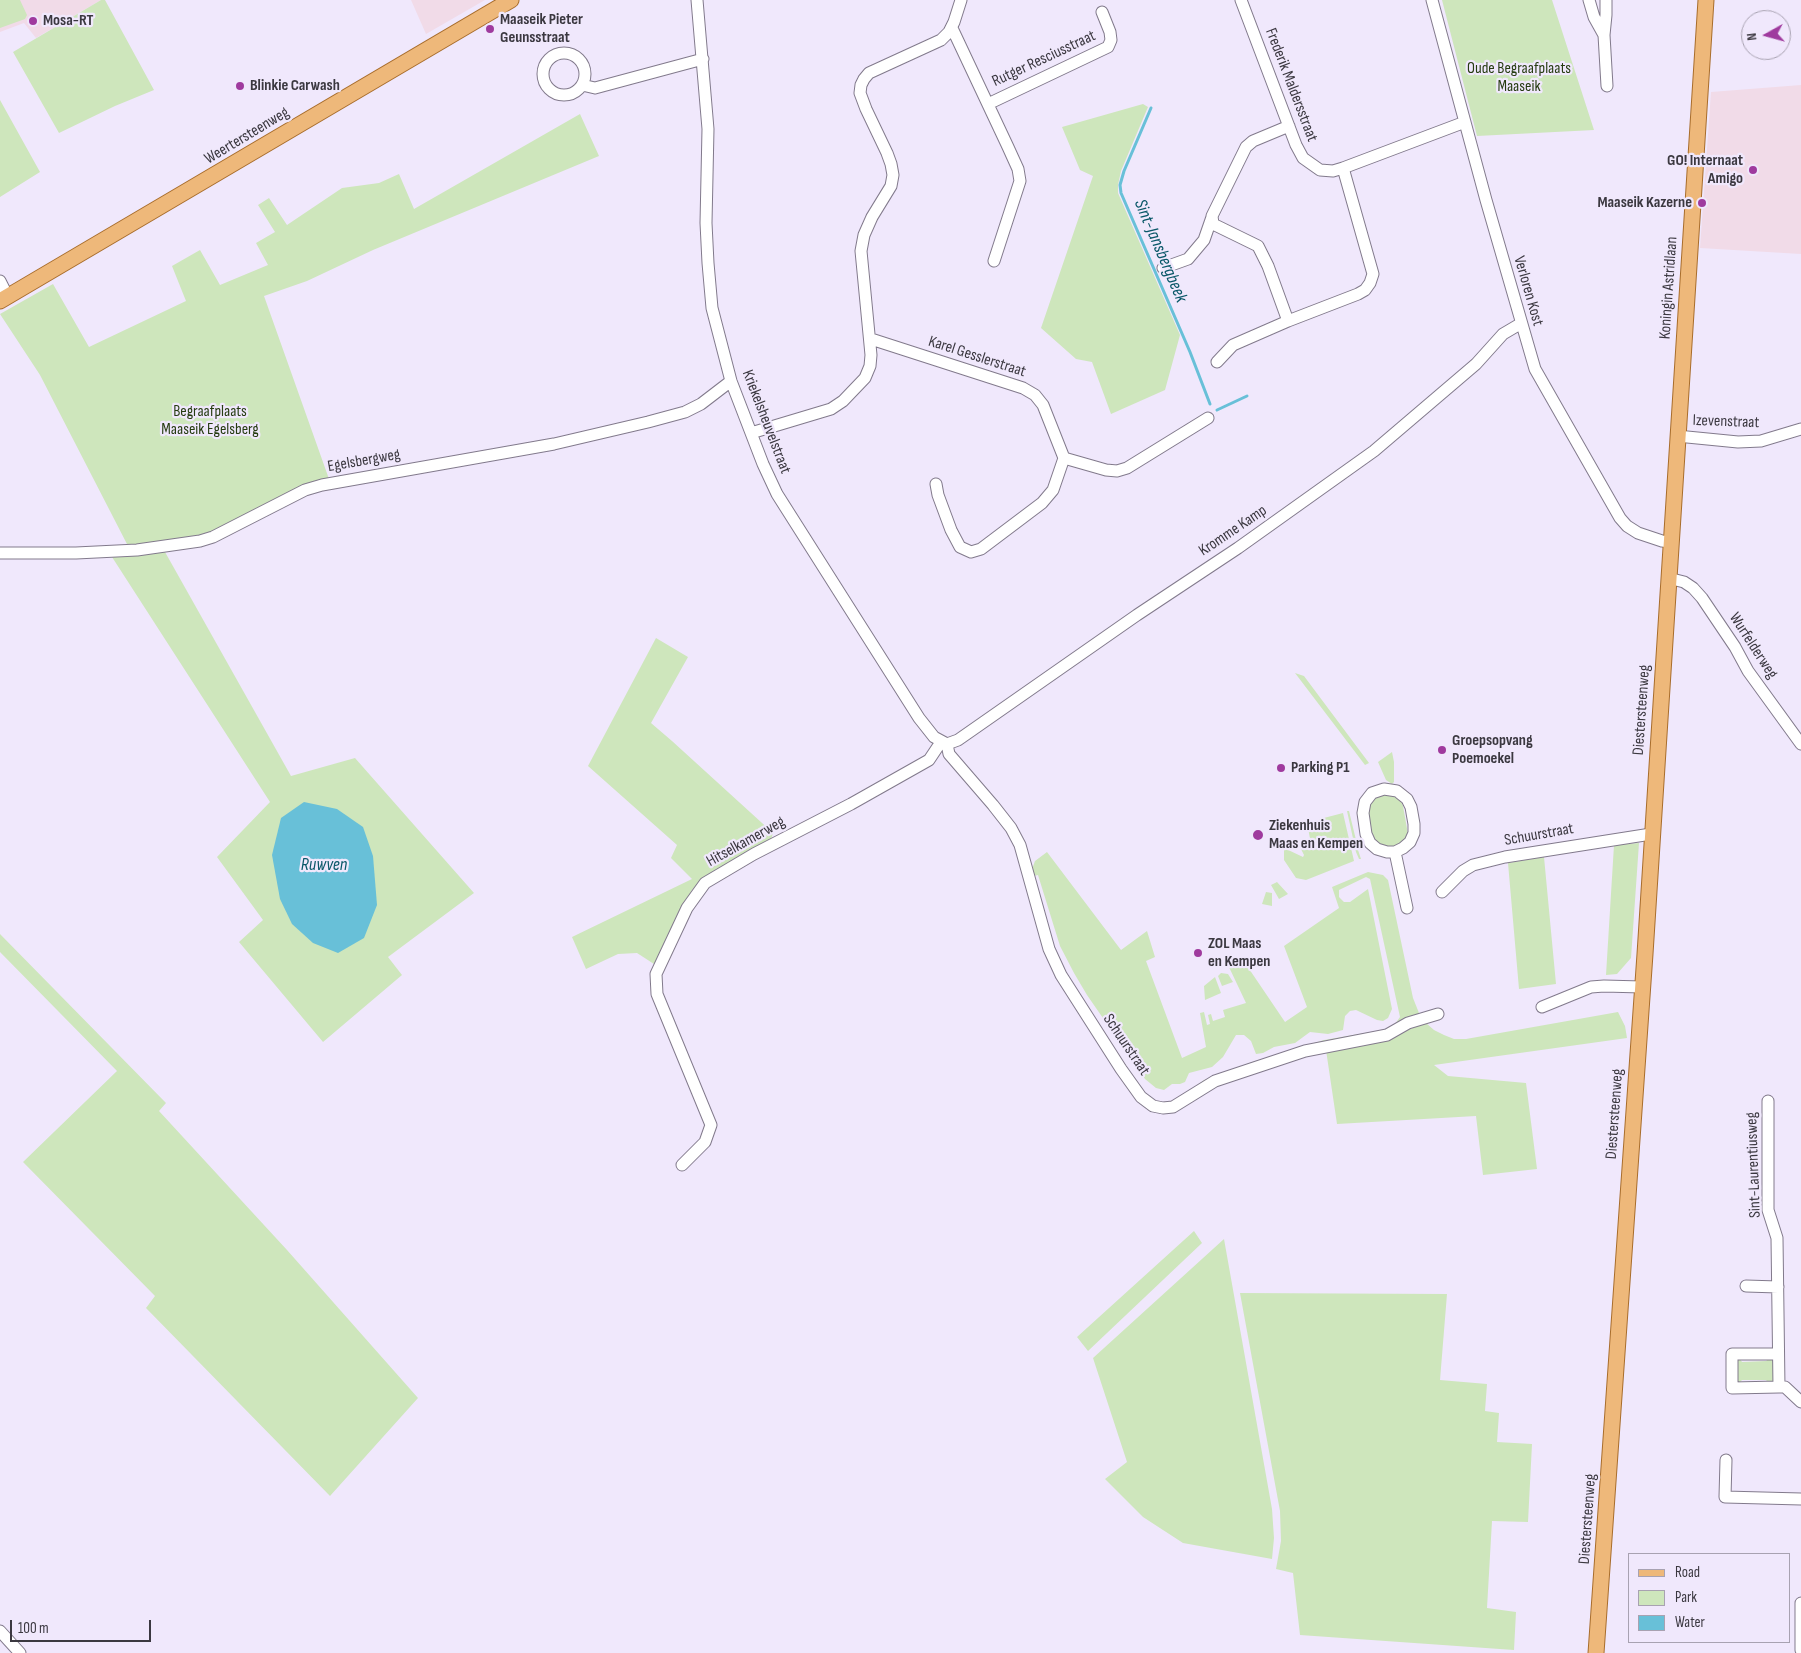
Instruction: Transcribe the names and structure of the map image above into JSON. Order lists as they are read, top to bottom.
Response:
{
  "streets": {
    "main road": ["Weertersteenweg", "Koningin Astridlaan", "Diestersteenweg"],
    "street": [
      "Rutger Resciusstraat",
      "Frederik Maldersstraat",
      "Verloren Kost",
      "Karel Gesslerstraat",
      "Kriekelsheuvelstraat",
      "Izevenstraat",
      "Egelsbergweg",
      "Kromme Kamp",
      "Wurfelderweg",
      "Schuurstraat",
      "Hitselkamerweg",
      "Sint-Laurentiusweg"
    ]
  },
  "crossings": [
    ["Frederik Maldersstraat", "Verloren Kost"],
    ["Koningin Astridlaan", "Verloren Kost"],
    ["Koningin Astridlaan", "Izevenstraat"],
    ["Koningin Astridlaan", "Wurfelderweg"],
    ["Koningin Astridlaan", "Diestersteenweg"],
    ["Verloren Kost", "Kromme Kamp"],
    ["Kriekelsheuvelstraat", "Egelsbergweg"],
    ["Kriekelsheuvelstraat", "Kromme Kamp"],
    ["Kriekelsheuvelstraat", "Schuurstraat"],
    ["Kriekelsheuvelstraat", "Hitselkamerweg"],
    ["Kromme Kamp", "Schuurstraat"],
    ["Kromme Kamp", "Hitselkamerweg"],
    ["Wurfelderweg", "Diestersteenweg"],
    ["Diestersteenweg", "Schuurstraat"],
    ["Schuurstraat", "Hitselkamerweg"]
  ],
  "water": ["Sint-Jansbergbeek", "Ruwven"],
  "parks": ["Oude Begraafplaats Maaseik", "Begraafplaats Maaseik Egelsberg"],
  "places": [
    "Mosa-RT",
    "Maaseik Pieter Geunsstraat",
    "Blinkie Carwash",
    "GO! Internaat Amigo",
    "Maaseik Kazerne",
    "Groepsopvang Poemoekel",
    "Parking P1",
    "Ziekenhuis Maas en Kempen",
    "ZOL Maas en Kempen"
  ],
  "legend": ["Road", "Park", "Water"],
  "scale_bar": "100 m",
  "north": "left"
}
